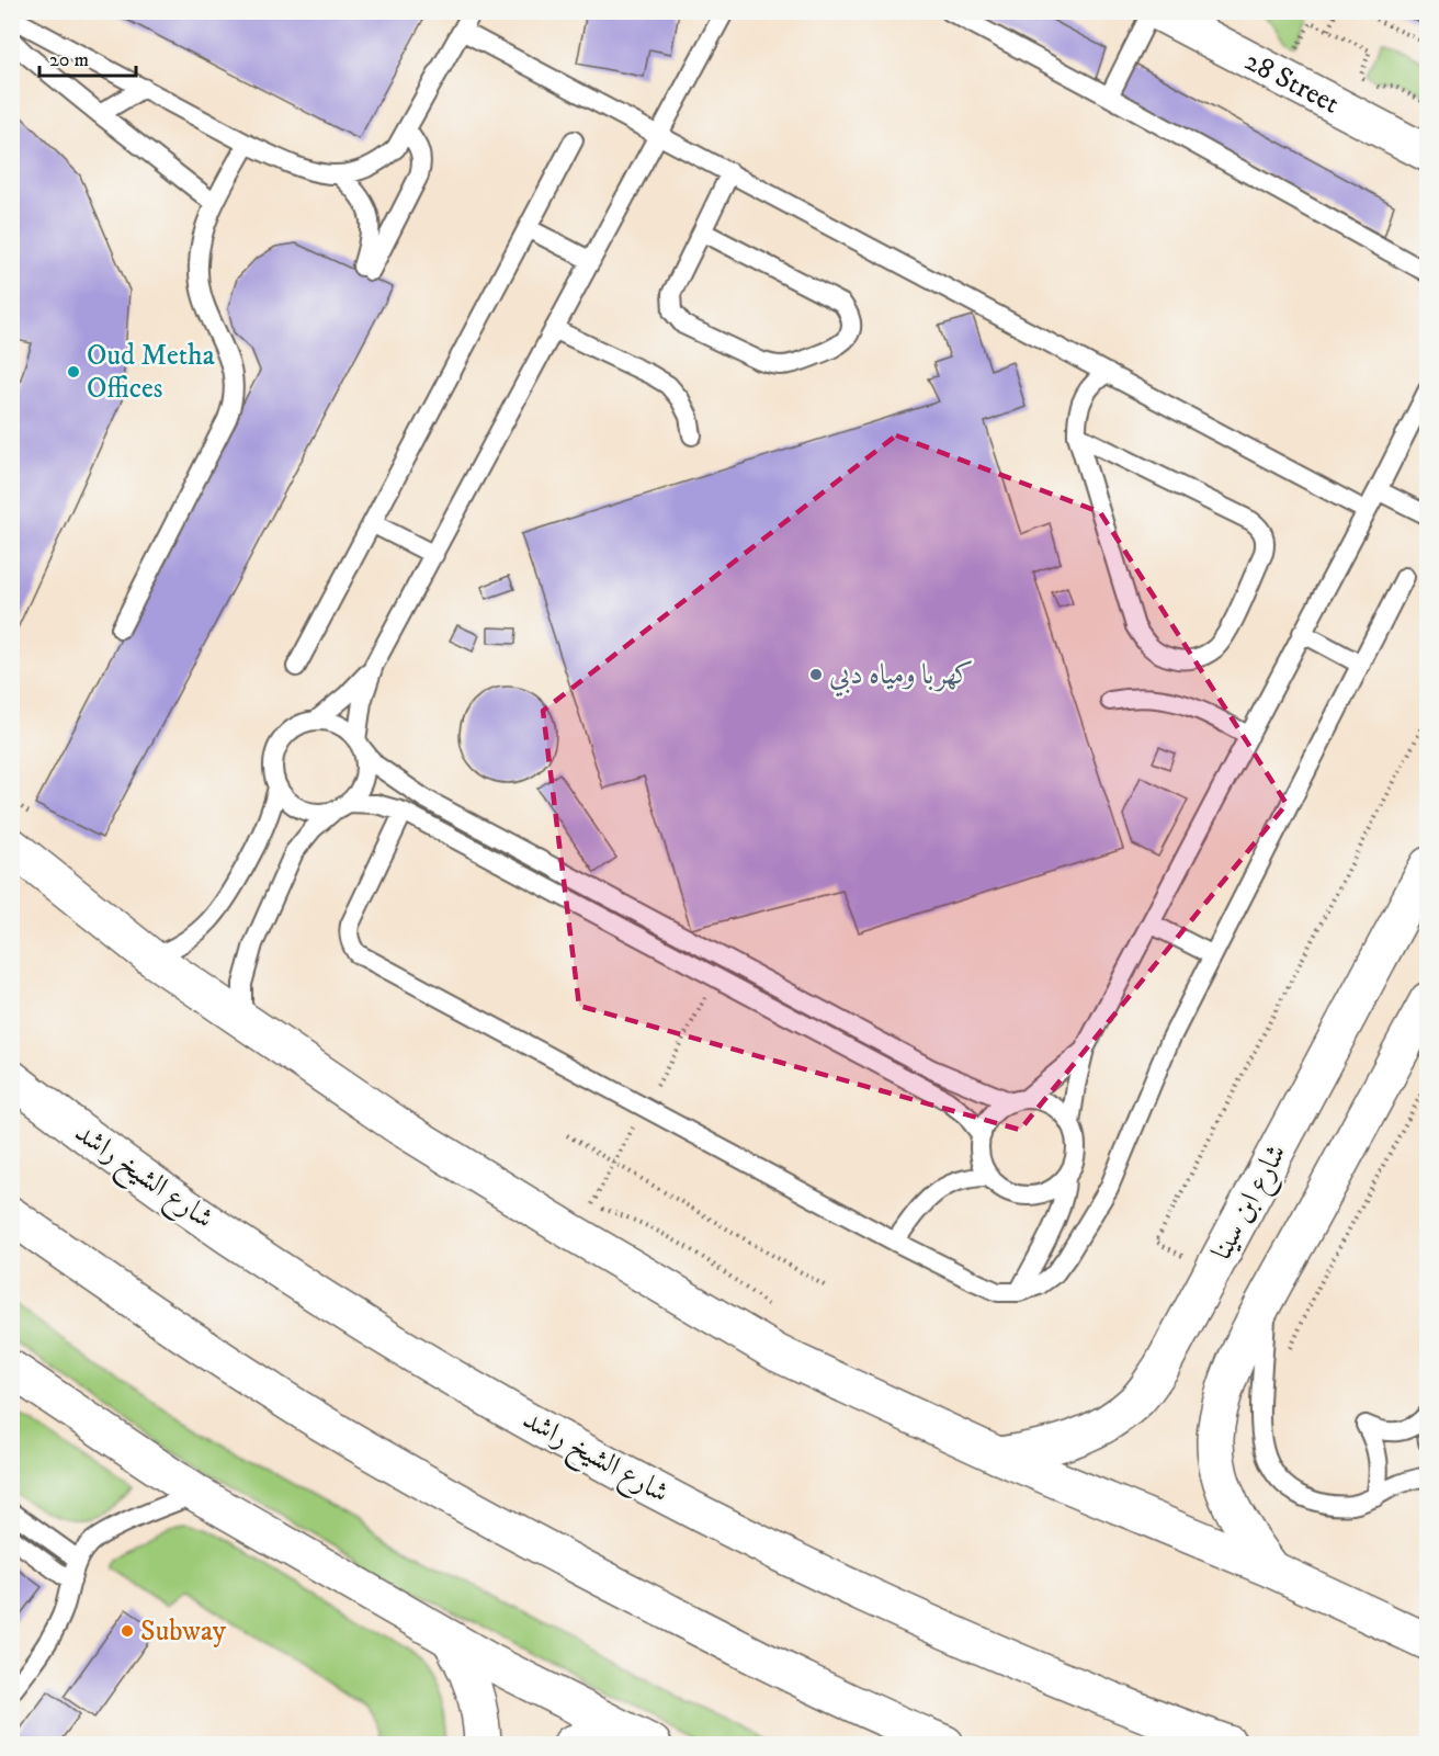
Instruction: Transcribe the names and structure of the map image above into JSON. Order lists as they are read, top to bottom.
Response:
{
  "streets": {
    "main road": ["28 Street", "شارع الشيخ راشد", "شارع ابن سينا"]
  },
  "places": ["Oud Metha Offices", "كهربا ومياه دبي", "Subway"],
  "scale_bar": "20 m"
}
